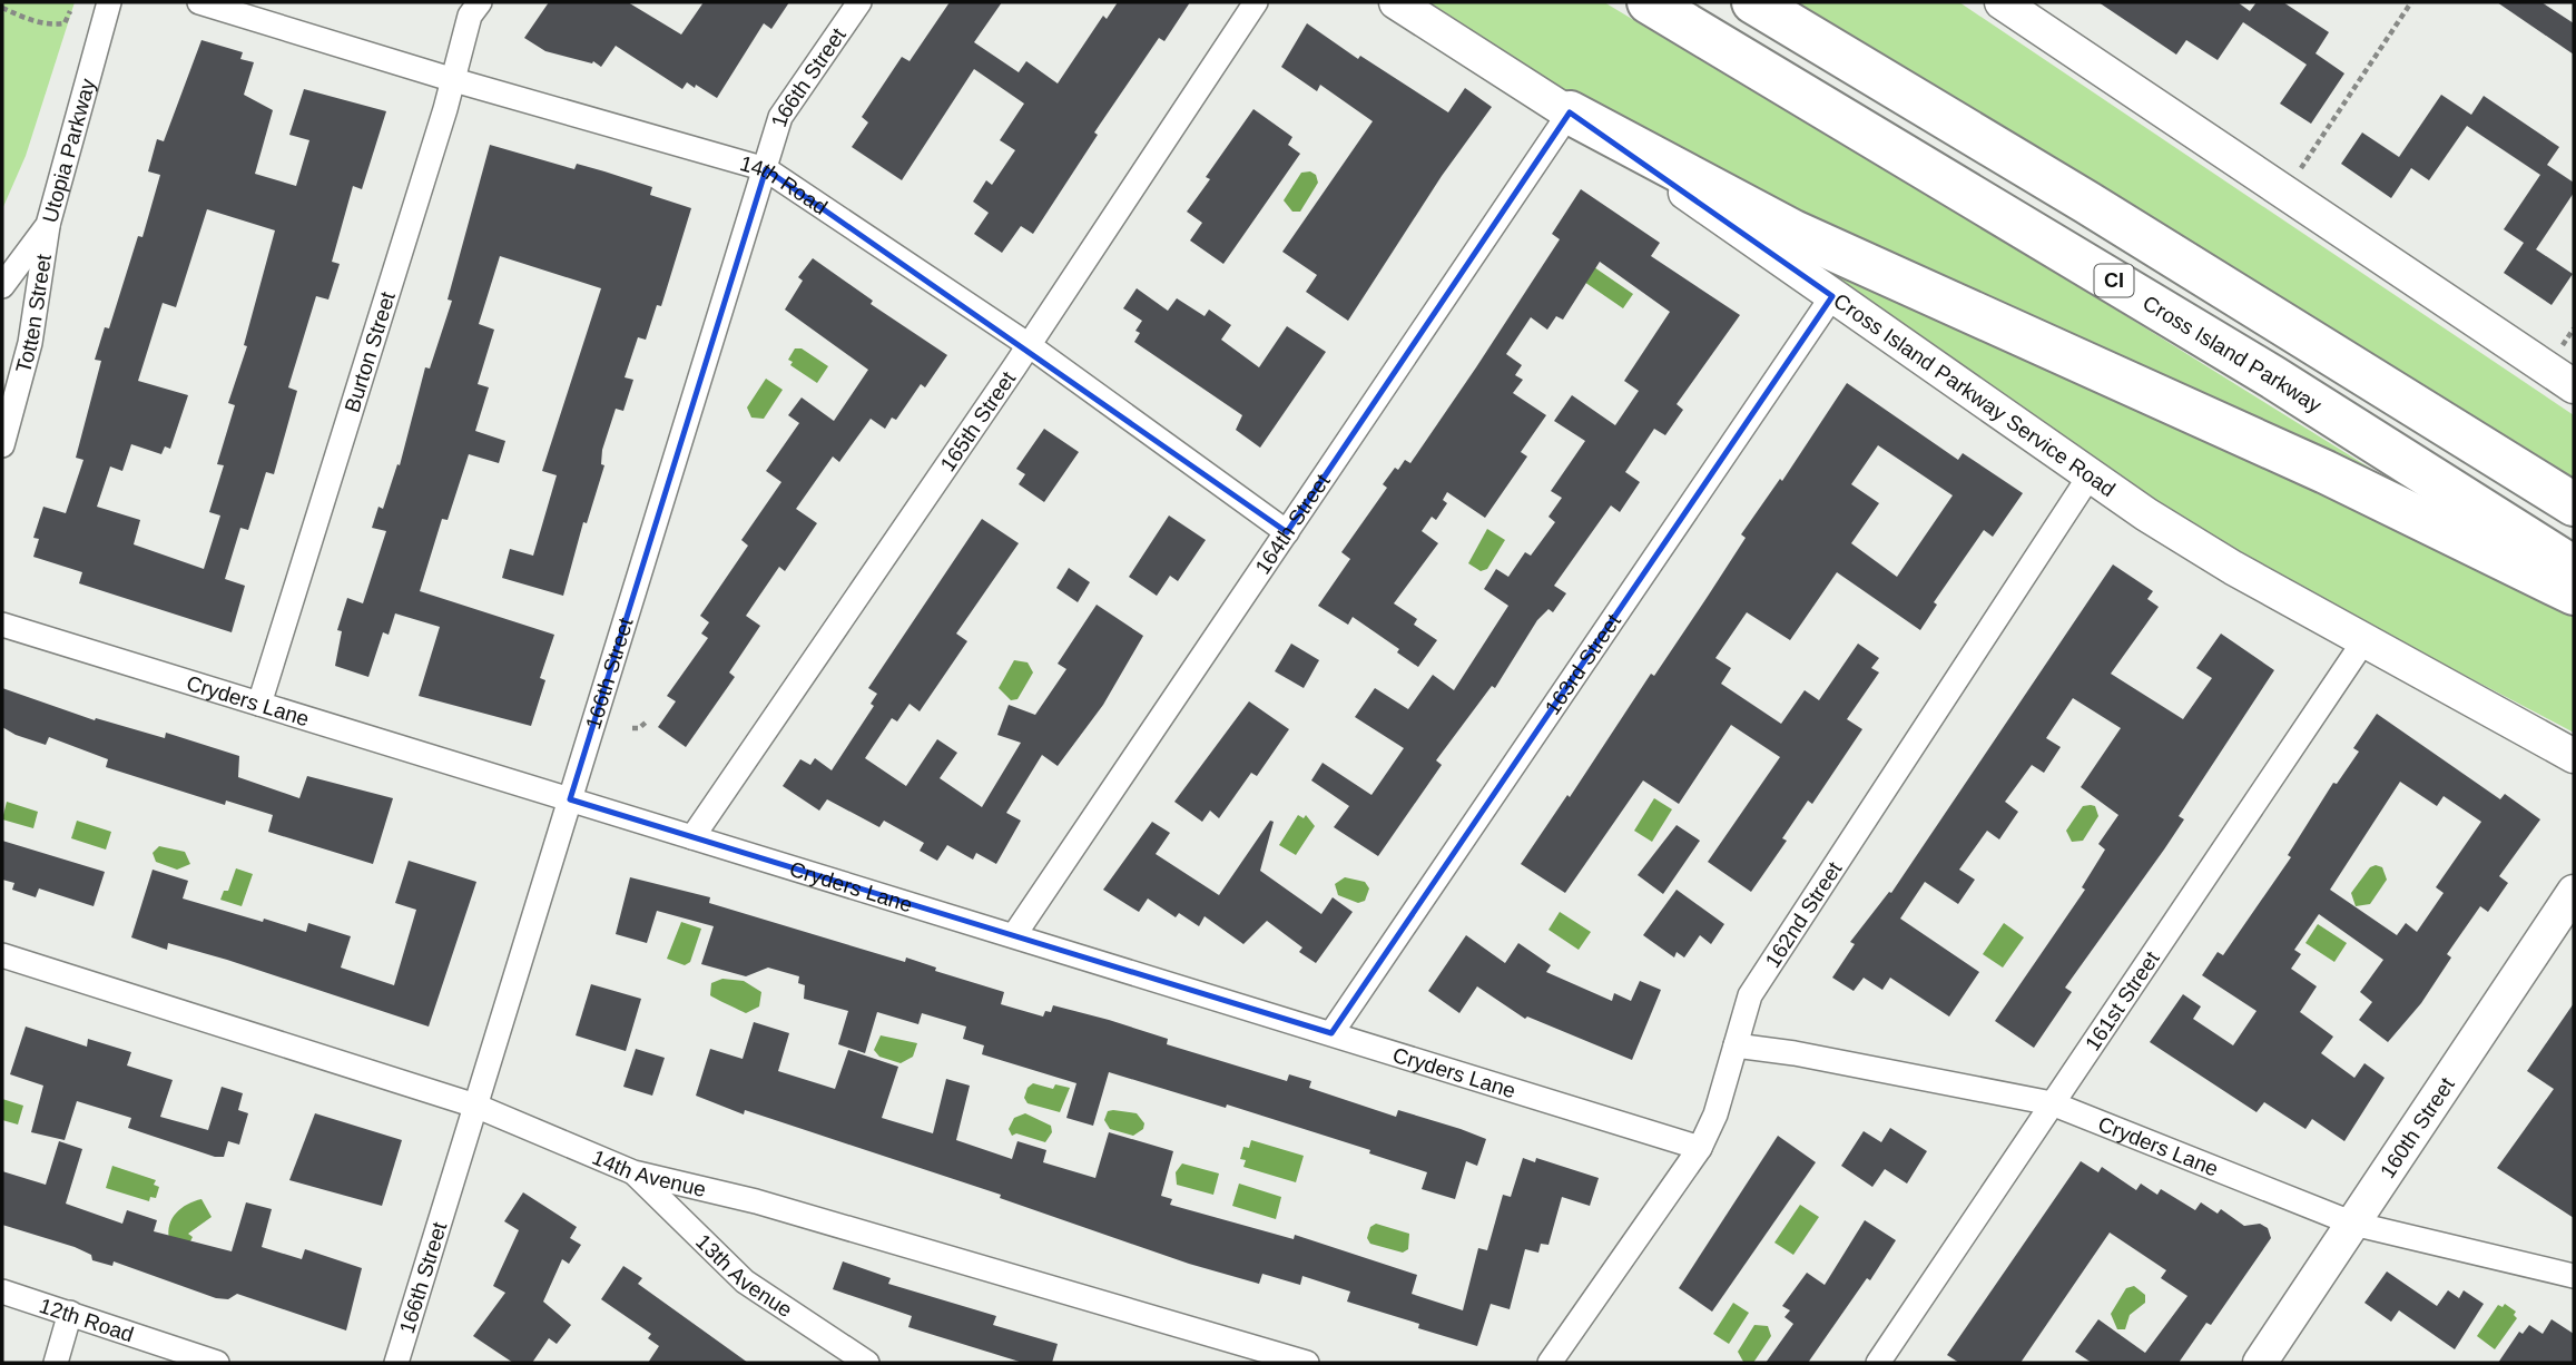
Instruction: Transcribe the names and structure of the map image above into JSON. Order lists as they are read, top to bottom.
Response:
{
  "streets": {
    "highway": ["CI", "Cross Island Parkway"],
    "street": [
      "166th Street",
      "Utopia Parkway",
      "14th Road",
      "Totten Street",
      "Burton Street",
      "Cross Island Parkway Service Road",
      "165th Street",
      "164th Street",
      "163rd Street",
      "Cryders Lane",
      "162nd Street",
      "161st Street",
      "160th Street",
      "14th Avenue",
      "13th Avenue",
      "12th Road"
    ]
  },
  "crossings": [
    ["166th Street", "14th Road"],
    ["166th Street", "Cryders Lane"],
    ["166th Street", "14th Avenue"],
    ["Utopia Parkway", "Totten Street"],
    ["14th Road", "Burton Street"],
    ["14th Road", "165th Street"],
    ["14th Road", "164th Street"],
    ["Burton Street", "Cryders Lane"],
    ["Cross Island Parkway Service Road", "164th Street"],
    ["Cross Island Parkway Service Road", "163rd Street"],
    ["Cross Island Parkway Service Road", "162nd Street"],
    ["Cross Island Parkway Service Road", "161st Street"],
    ["165th Street", "Cryders Lane"],
    ["164th Street", "Cryders Lane"],
    ["163rd Street", "Cryders Lane"],
    ["Cryders Lane", "162nd Street"],
    ["Cryders Lane", "161st Street"],
    ["Cryders Lane", "160th Street"],
    ["14th Avenue", "13th Avenue"]
  ]
}
